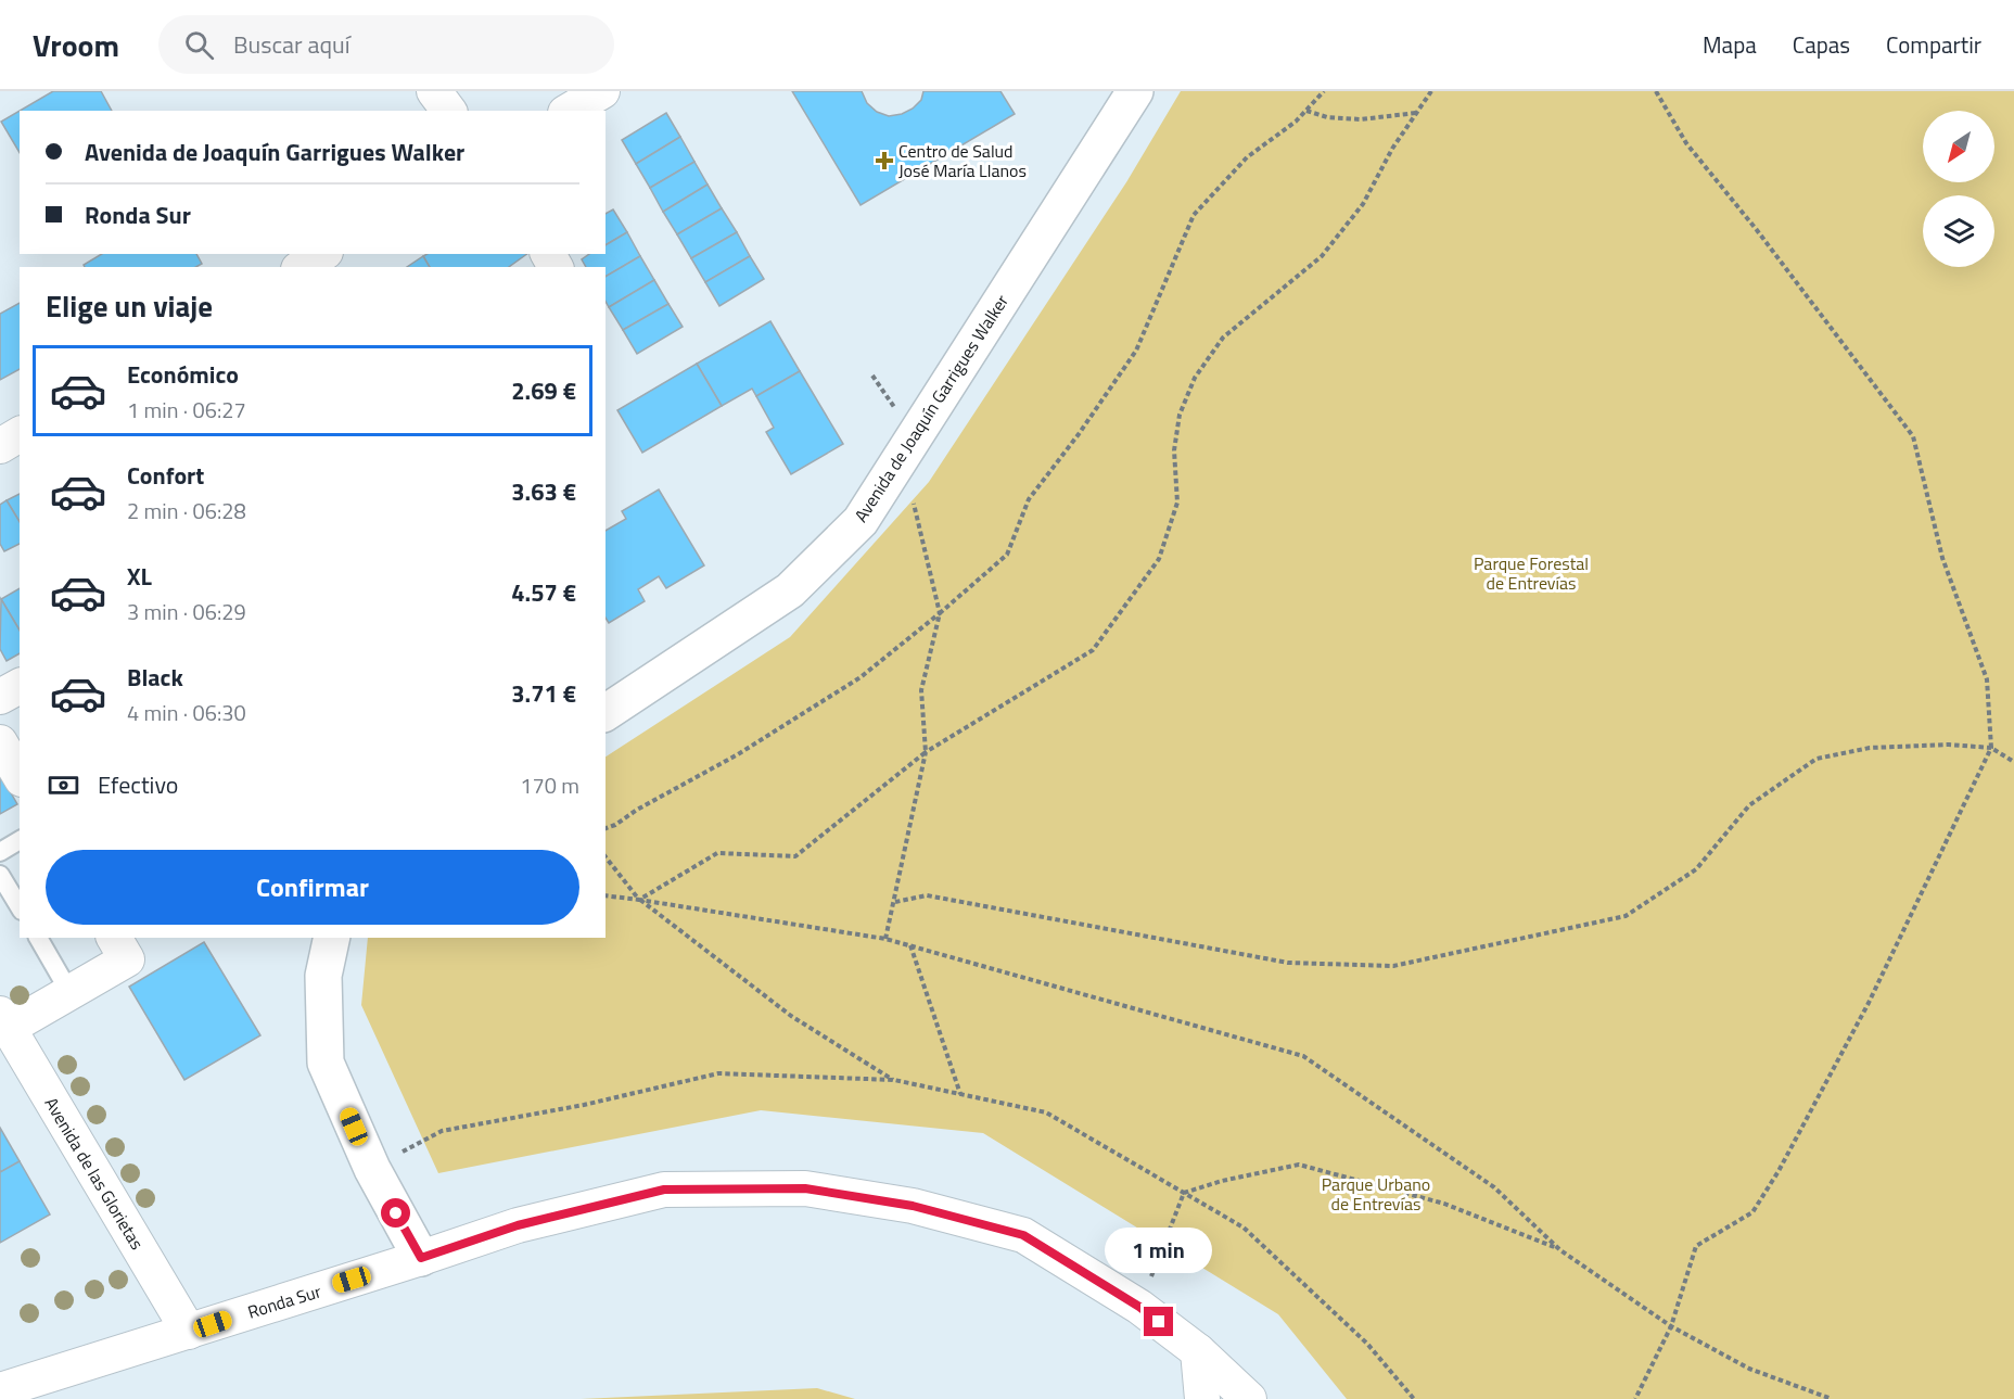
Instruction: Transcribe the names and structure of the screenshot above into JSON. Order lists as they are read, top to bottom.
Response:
{
  "streets": {
    "street": ["Avenida de Joaquín Garrigues Walker", "Avenida de las Glorietas", "Ronda Sur"]
  },
  "crossings": [
    ["Avenida de las Glorietas", "Ronda Sur"]
  ],
  "parks": ["Parque Forestal de Entrevías", "Parque Urbano de Entrevías"],
  "places": {
    "health": ["Centro de Salud José María Llanos"]
  },
  "north": "bottom left",
  "page": {
    "header": "Vroom",
    "search": "Buscar aquí",
    "nav": ["Mapa", "Capas", "Compartir"],
    "banner": ["Avenida de Joaquín Garrigues Walker", "Ronda Sur"],
    "heading": "Elige un viaje",
    "list": [
      {
        "name": "Económico",
        "note": "1 min · 06:27",
        "value": "2.69 €"
      },
      {
        "name": "Confort",
        "note": "2 min · 06:28",
        "value": "3.63 €"
      },
      {
        "name": "XL",
        "note": "3 min · 06:29",
        "value": "4.57 €"
      },
      {
        "name": "Black",
        "note": "4 min · 06:30",
        "value": "3.71 €"
      }
    ],
    "pay": ["Efectivo", "170 m"],
    "buttons": "Confirmar",
    "bubble": "1 min"
  }
}
